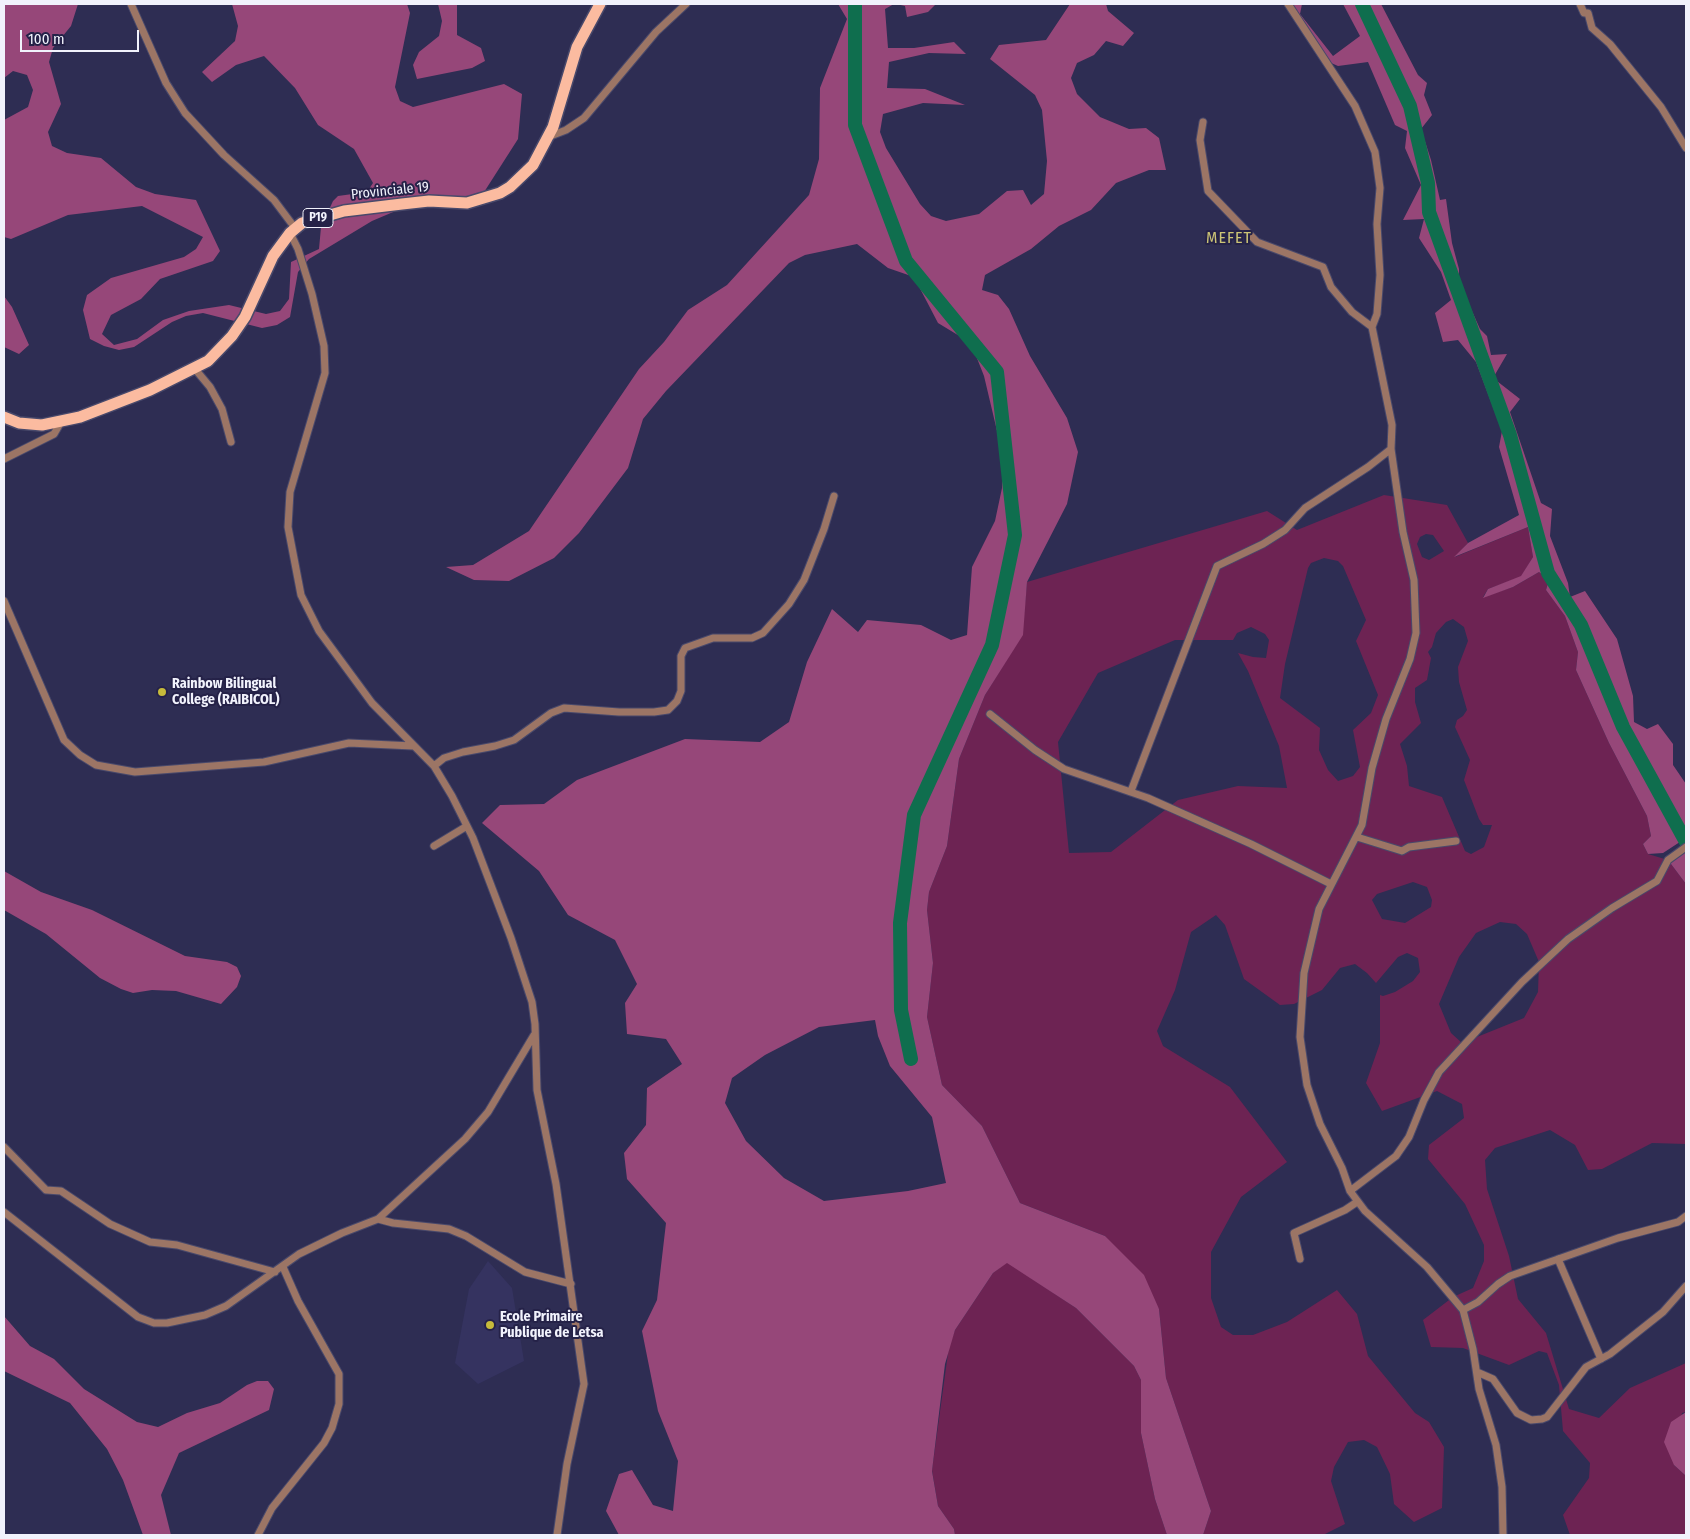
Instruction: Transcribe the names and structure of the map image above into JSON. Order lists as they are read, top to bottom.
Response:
{
  "streets": {
    "main road": ["Provinciale 19", "P19"]
  },
  "districts": ["MEFET"],
  "places": ["Rainbow Bilingual College (RAIBICOL)", "Ecole Primaire Publique de Letsa"],
  "scale_bar": "100 m"
}
